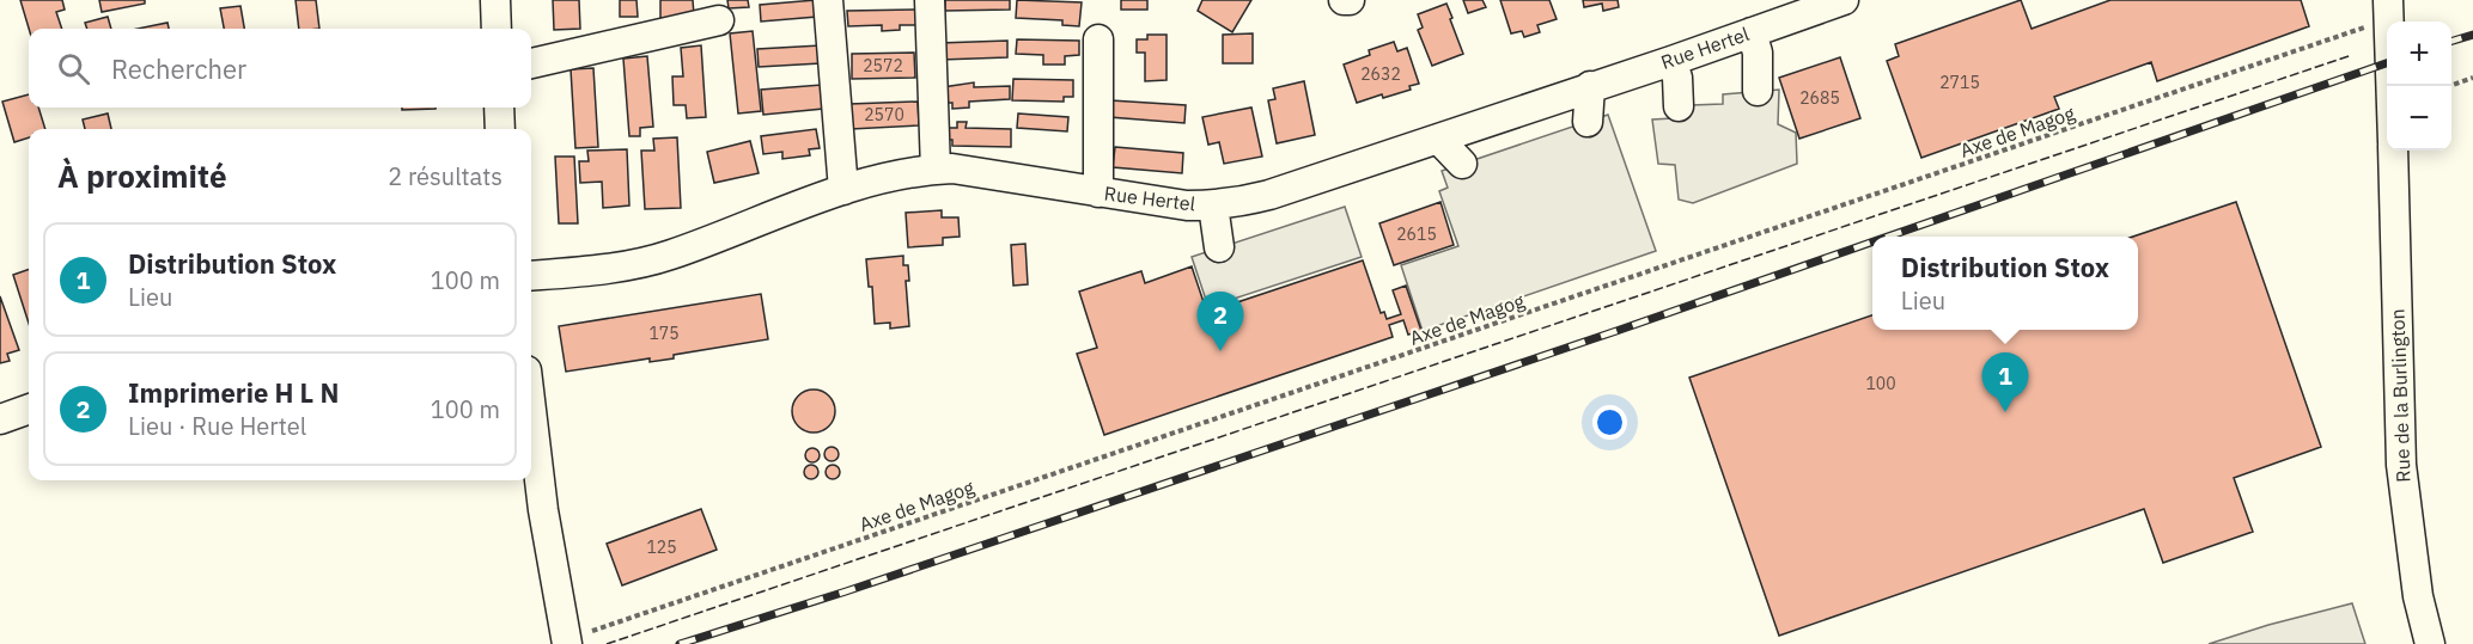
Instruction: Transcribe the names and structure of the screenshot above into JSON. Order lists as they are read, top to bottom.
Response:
{
  "streets": {
    "street": ["Rue Hertel", "Rue de la Burlington"],
    "path": ["Axe de Magog"]
  },
  "crossings": [
    ["Axe de Magog", "Rue de la Burlington"]
  ],
  "house_numbers": [
    "2572",
    "2632",
    "2715",
    "2685",
    "2570",
    "2615",
    "175",
    "100",
    "125"
  ],
  "page": {
    "map_buttons": ["+", "−"],
    "search": "Rechercher",
    "heading": ["À proximité", "2 résultats"],
    "list": [
      {
        "mark": "1",
        "name": "Distribution Stox",
        "note": "Lieu",
        "value": "100 m"
      },
      {
        "mark": "2",
        "name": "Imprimerie H L N",
        "note": "Lieu · Rue Hertel",
        "value": "100 m"
      }
    ],
    "popup": ["Distribution Stox", "Lieu"],
    "pins": ["2", "1"]
  }
}
